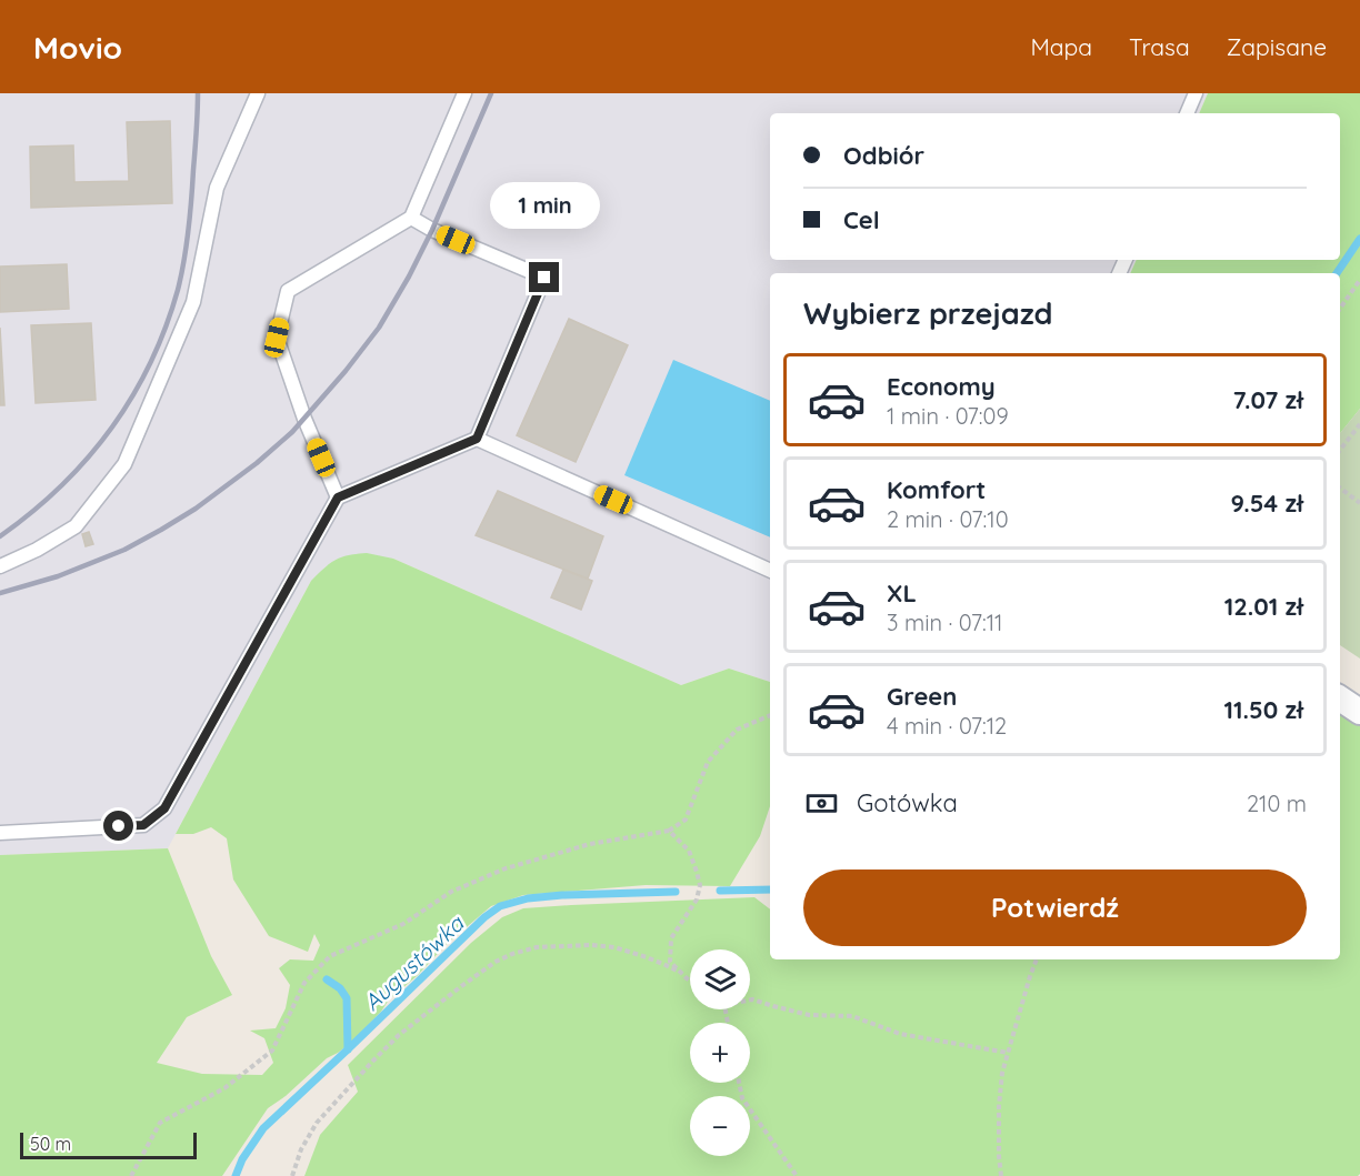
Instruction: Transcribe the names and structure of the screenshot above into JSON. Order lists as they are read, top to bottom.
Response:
{
  "water": ["Augustówka"],
  "scale_bar": "50 m",
  "page": {
    "header": "Movio",
    "nav": ["Mapa", "Trasa", "Zapisane"],
    "banner": ["Odbiór", "Cel"],
    "bubble": "1 min",
    "heading": "Wybierz przejazd",
    "list": [
      {
        "name": "Economy",
        "note": "1 min · 07:09",
        "value": "7.07 zł"
      },
      {
        "name": "Komfort",
        "note": "2 min · 07:10",
        "value": "9.54 zł"
      },
      {
        "name": "XL",
        "note": "3 min · 07:11",
        "value": "12.01 zł"
      },
      {
        "name": "Green",
        "note": "4 min · 07:12",
        "value": "11.50 zł"
      }
    ],
    "pay": ["Gotówka", "210 m"],
    "buttons": "Potwierdź",
    "map_buttons": ["+", "−"],
    "scale": "50 m"
  }
}
